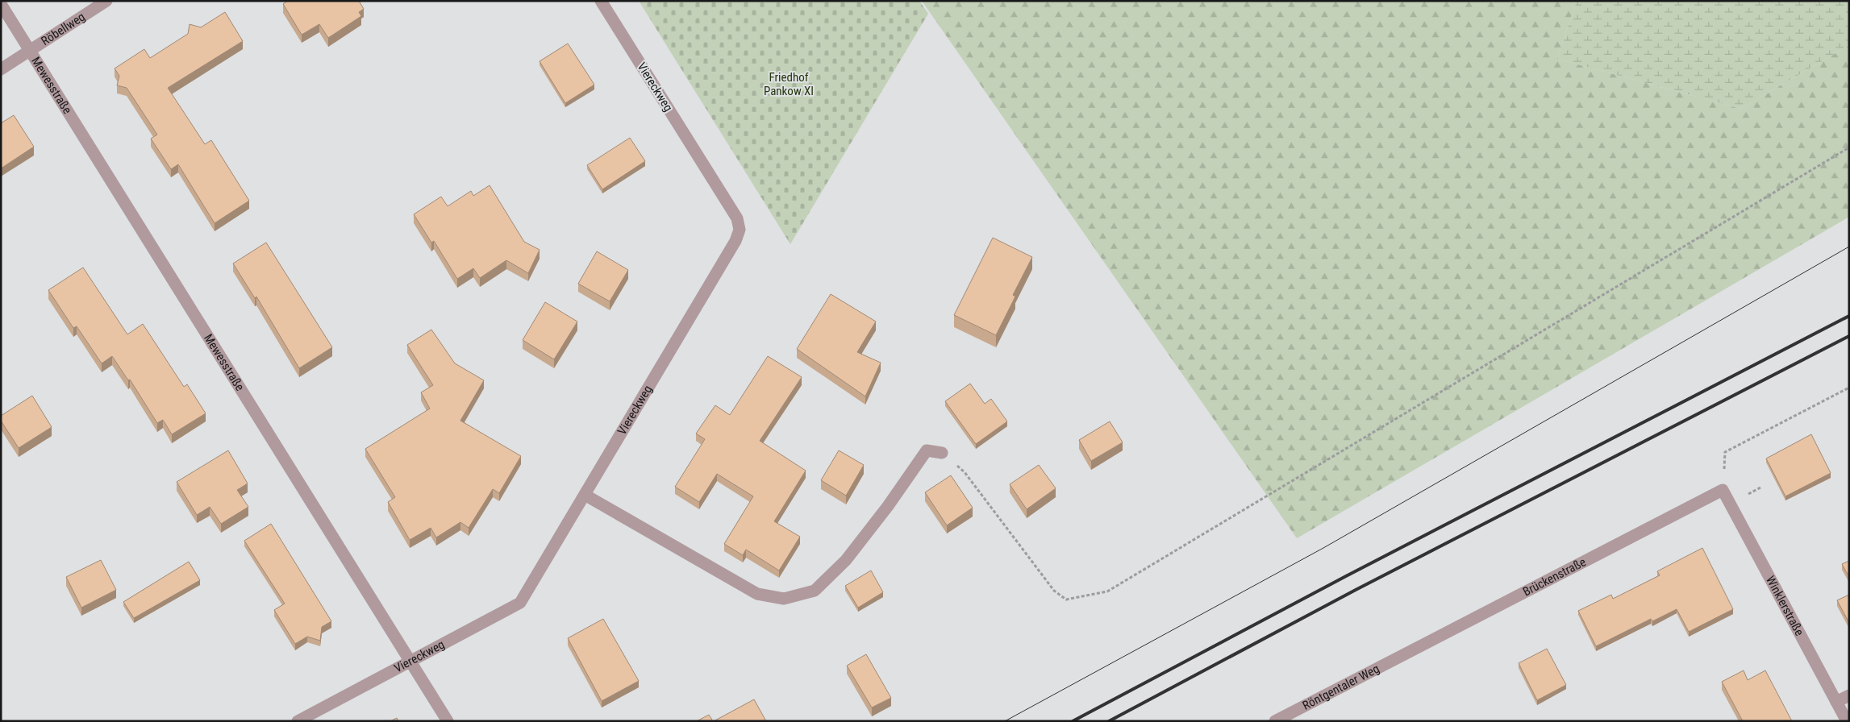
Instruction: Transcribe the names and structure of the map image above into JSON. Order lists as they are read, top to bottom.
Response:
{
  "streets": {
    "street": [
      "Röbellweg",
      "Mewesstraße",
      "Viereckweg",
      "Brückenstraße",
      "Winklerstraße",
      "Röntgentaler Weg"
    ]
  },
  "crossings": [
    ["Röbellweg", "Mewesstraße"],
    ["Mewesstraße", "Viereckweg"],
    ["Brückenstraße", "Winklerstraße"],
    ["Brückenstraße", "Röntgentaler Weg"]
  ],
  "parks": ["Friedhof Pankow XI"]
}
